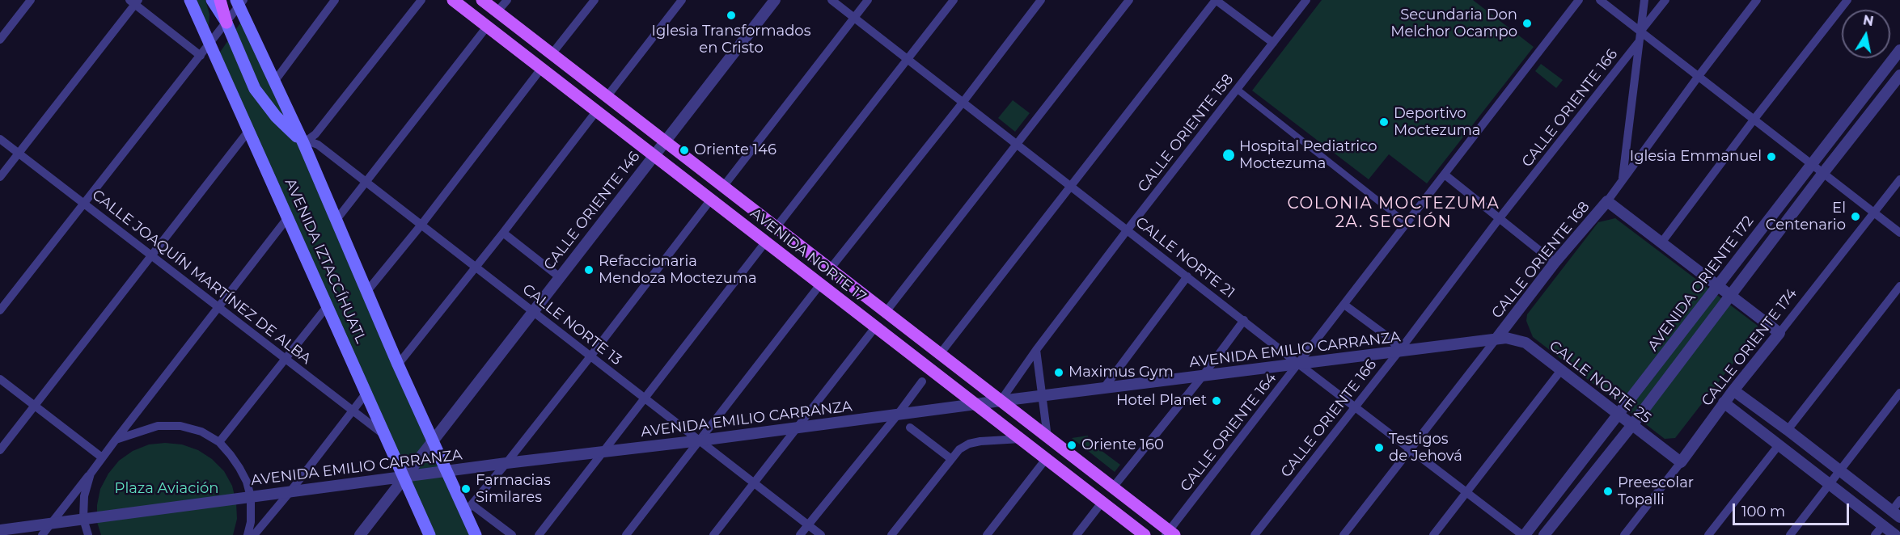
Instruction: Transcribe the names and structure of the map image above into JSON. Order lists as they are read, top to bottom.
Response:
{
  "streets": {
    "main road": ["AVENIDA NORTE 17", "AVENIDA IZTACCÍHUATL"],
    "street": [
      "CALLE ORIENTE 166",
      "CALLE ORIENTE 158",
      "CALLE ORIENTE 146",
      "CALLE NORTE 21",
      "CALLE ORIENTE 168",
      "CALLE JOAQUÍN MARTÍNEZ DE ALBA",
      "AVENIDA ORIENTE 172",
      "CALLE NORTE 13",
      "CALLE ORIENTE 174",
      "AVENIDA EMILIO CARRANZA",
      "CALLE NORTE 25",
      "CALLE ORIENTE 164"
    ]
  },
  "crossings": [
    ["CALLE ORIENTE 166", "CALLE NORTE 21"],
    ["CALLE ORIENTE 166", "AVENIDA EMILIO CARRANZA"],
    ["CALLE ORIENTE 158", "AVENIDA NORTE 17"],
    ["CALLE ORIENTE 158", "CALLE NORTE 21"],
    ["CALLE ORIENTE 158", "AVENIDA EMILIO CARRANZA"],
    ["CALLE ORIENTE 146", "AVENIDA NORTE 17"],
    ["CALLE ORIENTE 146", "AVENIDA IZTACCÍHUATL"],
    ["CALLE ORIENTE 146", "CALLE NORTE 13"],
    ["CALLE ORIENTE 146", "AVENIDA EMILIO CARRANZA"],
    ["AVENIDA NORTE 17", "AVENIDA EMILIO CARRANZA"],
    ["AVENIDA NORTE 17", "CALLE ORIENTE 164"],
    ["CALLE NORTE 21", "CALLE ORIENTE 168"],
    ["CALLE NORTE 21", "AVENIDA ORIENTE 172"],
    ["CALLE NORTE 21", "AVENIDA EMILIO CARRANZA"],
    ["CALLE NORTE 21", "CALLE ORIENTE 164"],
    ["CALLE ORIENTE 168", "AVENIDA EMILIO CARRANZA"],
    ["CALLE ORIENTE 168", "CALLE NORTE 25"],
    ["AVENIDA IZTACCÍHUATL", "CALLE JOAQUÍN MARTÍNEZ DE ALBA"],
    ["AVENIDA IZTACCÍHUATL", "CALLE NORTE 13"],
    ["AVENIDA IZTACCÍHUATL", "AVENIDA EMILIO CARRANZA"],
    ["AVENIDA ORIENTE 172", "CALLE NORTE 25"],
    ["CALLE NORTE 13", "AVENIDA EMILIO CARRANZA"],
    ["CALLE ORIENTE 174", "CALLE NORTE 25"],
    ["AVENIDA EMILIO CARRANZA", "CALLE NORTE 25"],
    ["AVENIDA EMILIO CARRANZA", "CALLE ORIENTE 164"]
  ],
  "districts": ["COLONIA MOCTEZUMA 2A. SECCIÓN"],
  "parks": ["Plaza Aviación"],
  "places": [
    "Iglesia Transformados en Cristo",
    "Secundaria Don Melchor Ocampo",
    "Deportivo Moctezuma",
    "Oriente 146",
    "Hospital Pediatrico Moctezuma",
    "Iglesia Emmanuel",
    "El Centenario",
    "Refaccionaria Mendoza Moctezuma",
    "Maximus Gym",
    "Hotel Planet",
    "Oriente 160",
    "Testigos de Jehová",
    "Farmacias Similares",
    "Preescolar Topalli"
  ],
  "scale_bar": "100 m",
  "north": "top"
}
